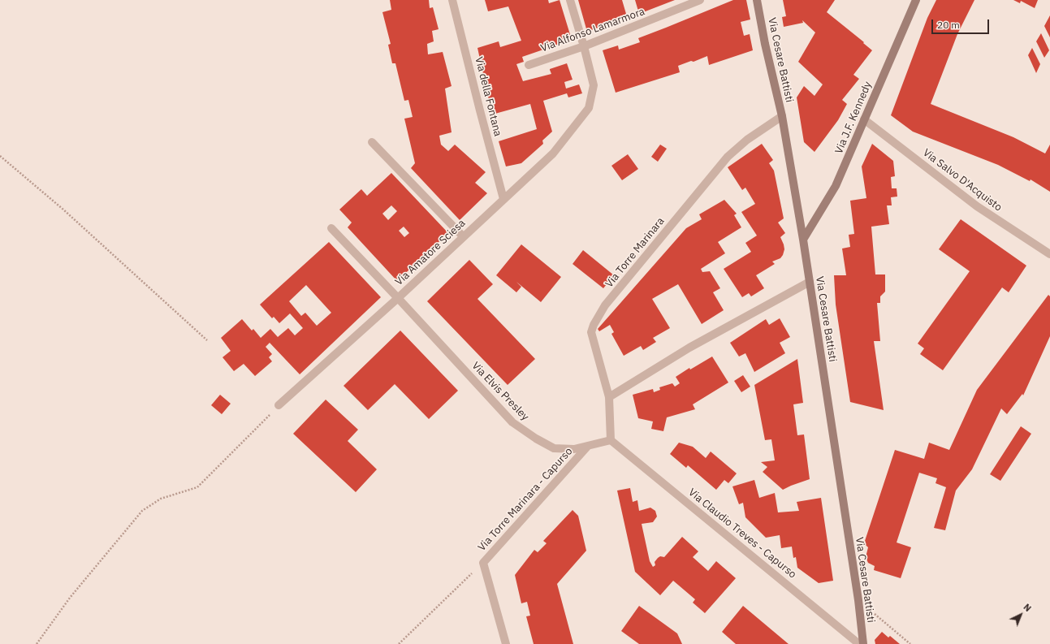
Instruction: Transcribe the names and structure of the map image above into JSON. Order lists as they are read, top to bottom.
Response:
{
  "streets": {
    "street": [
      "Via Alfonso Lamarmora",
      "Via Cesare Battisti",
      "Via della Fontana",
      "Via J.F. Kennedy",
      "Via Salvo D'Acquisto",
      "Via Amatore Sciesa",
      "Via Torre Marinara",
      "Via Elvis Presley",
      "Via Torre Marinara - Capurso",
      "Via Claudio Treves - Capurso"
    ]
  },
  "crossings": [
    ["Via Alfonso Lamarmora", "Via Amatore Sciesa"],
    ["Via Cesare Battisti", "Via J.F. Kennedy"],
    ["Via Cesare Battisti", "Via Torre Marinara"],
    ["Via della Fontana", "Via Amatore Sciesa"],
    ["Via J.F. Kennedy", "Via Salvo D'Acquisto"],
    ["Via Amatore Sciesa", "Via Elvis Presley"],
    ["Via Torre Marinara", "Via Elvis Presley"],
    ["Via Torre Marinara", "Via Claudio Treves - Capurso"],
    ["Via Elvis Presley", "Via Torre Marinara - Capurso"],
    ["Via Elvis Presley", "Via Claudio Treves - Capurso"]
  ],
  "scale_bar": "20 m",
  "north": "top right"
}
